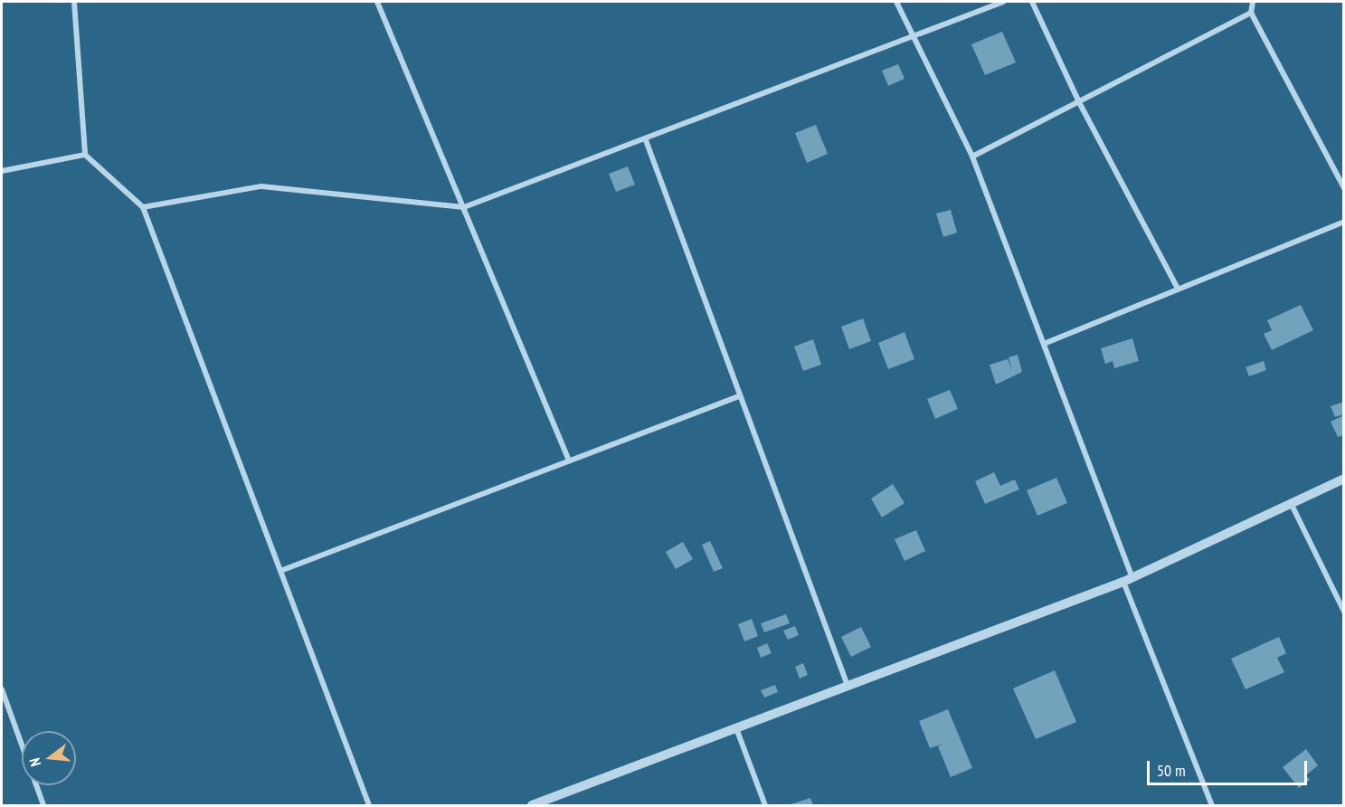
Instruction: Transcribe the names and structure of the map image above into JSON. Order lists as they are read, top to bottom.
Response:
{
  "scale_bar": "50 m",
  "north": "left"
}
